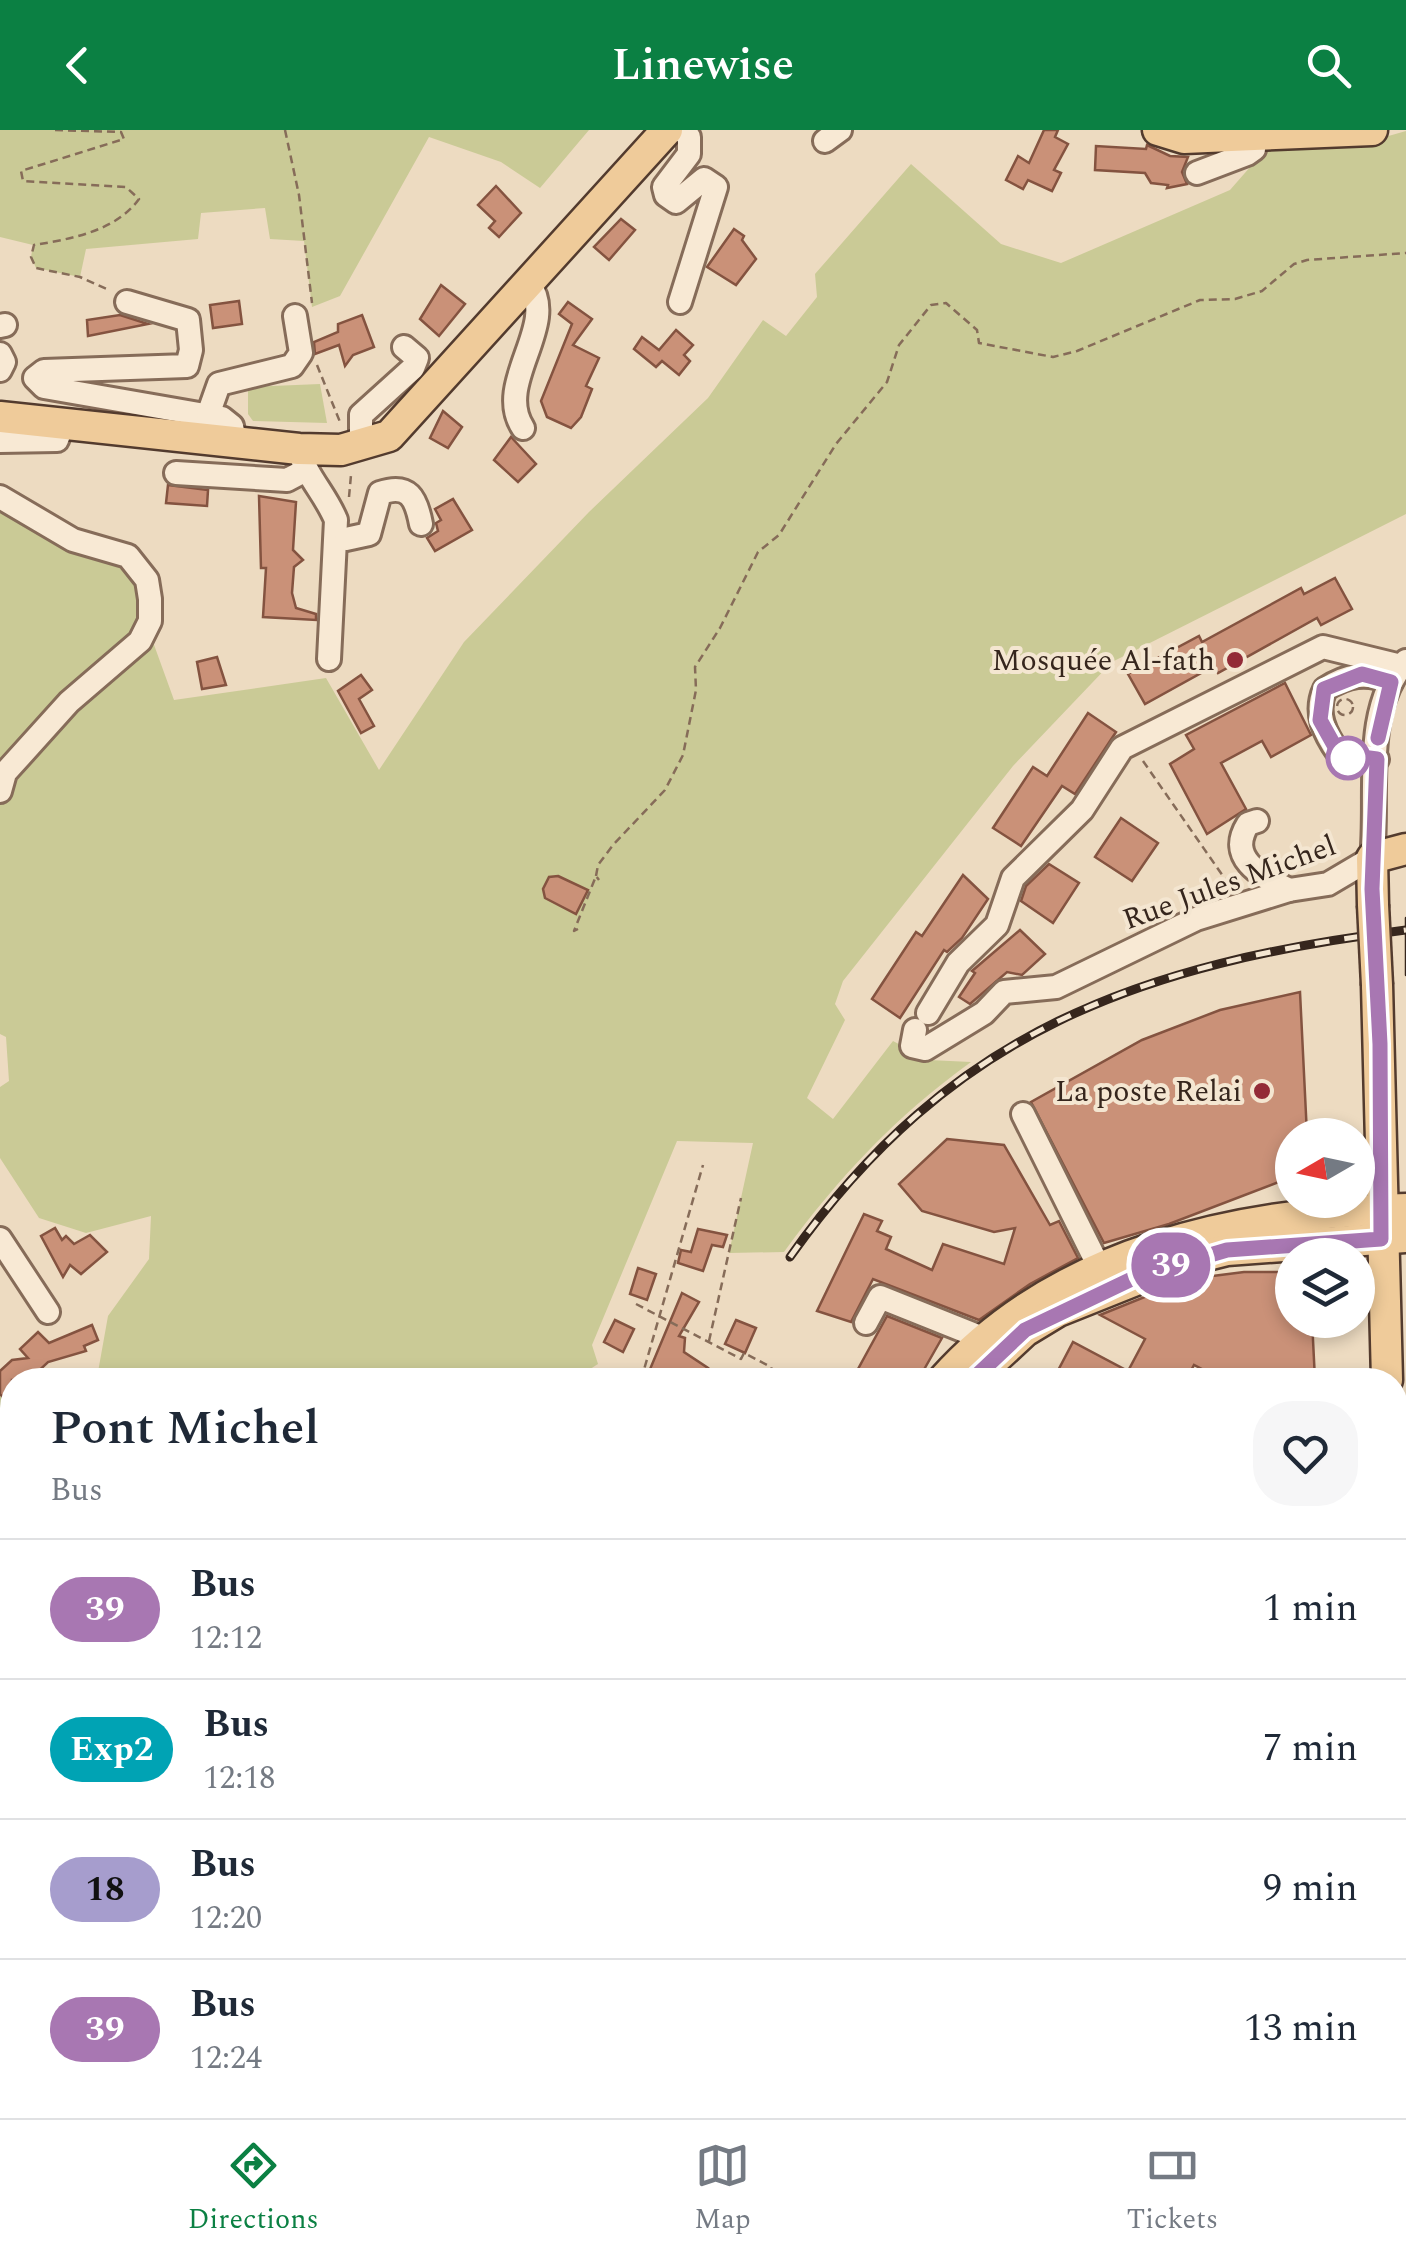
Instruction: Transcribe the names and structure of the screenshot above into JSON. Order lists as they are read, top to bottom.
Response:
{
  "streets": {
    "street": ["Rue Jules Michel"]
  },
  "places": ["Mosquée Al-fath", "La poste Relai"],
  "lines": ["bus line 39"],
  "north": "left",
  "page": {
    "header": "Linewise",
    "on_map": "39",
    "heading": ["Pont Michel", "Bus"],
    "list": [
      {
        "mark": "39",
        "name": "Bus",
        "note": "12:12",
        "value": "1 min"
      },
      {
        "mark": "Exp2",
        "name": "Bus",
        "note": "12:18",
        "value": "7 min"
      },
      {
        "mark": "18",
        "name": "Bus",
        "note": "12:20",
        "value": "9 min"
      },
      {
        "mark": "39",
        "name": "Bus",
        "note": "12:24",
        "value": "13 min"
      }
    ],
    "tabs": ["Directions", "Map", "Tickets"]
  }
}
